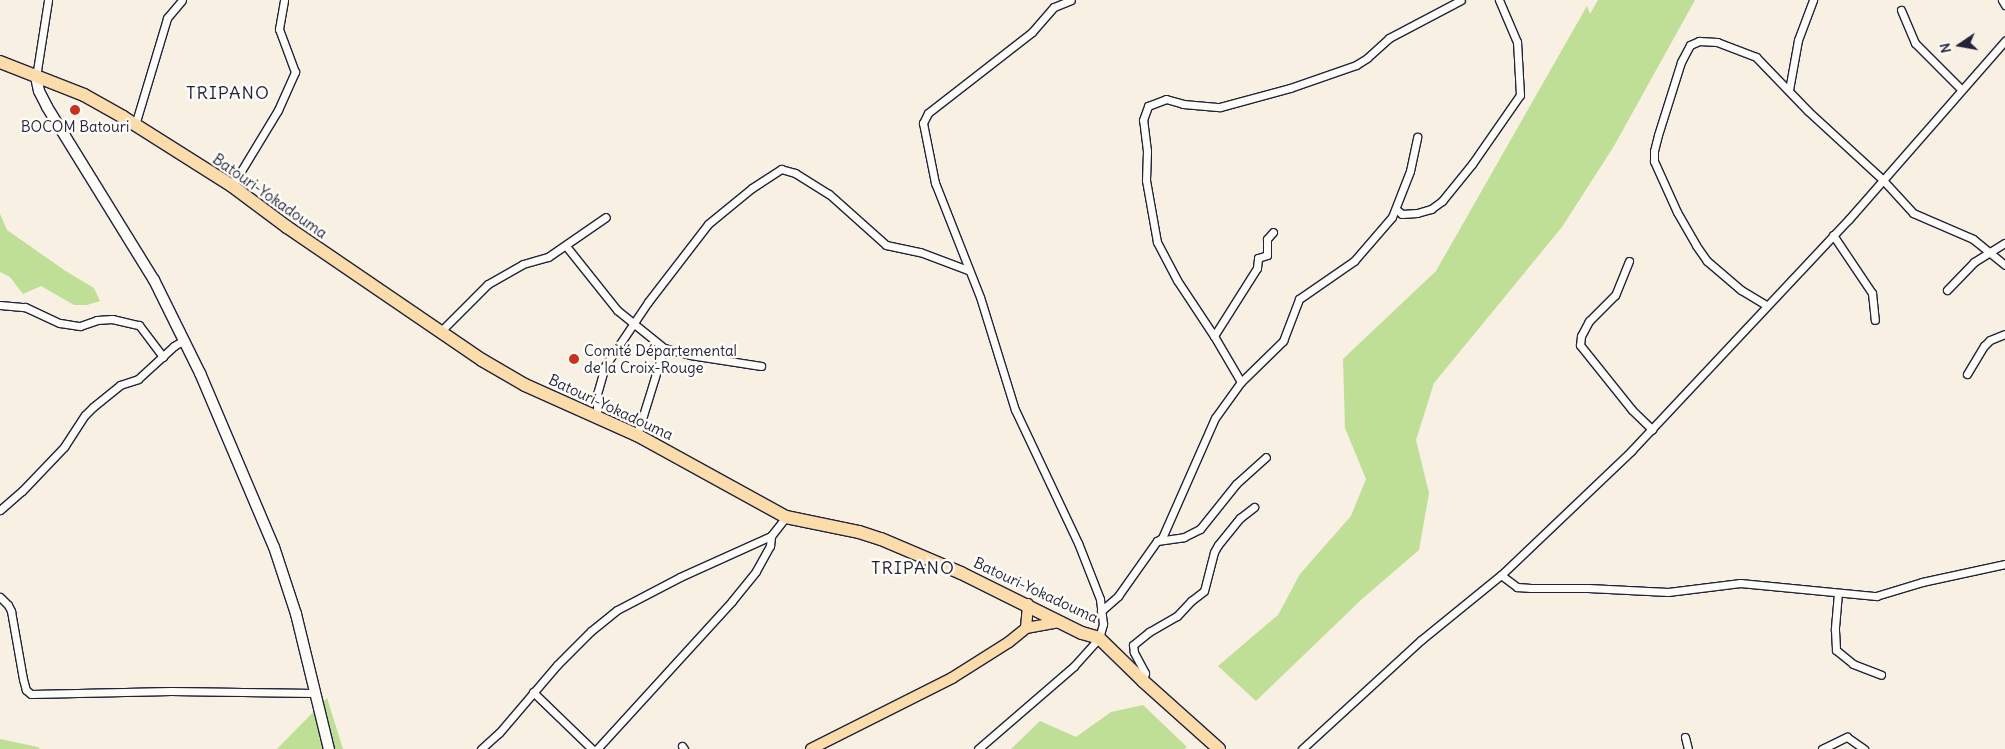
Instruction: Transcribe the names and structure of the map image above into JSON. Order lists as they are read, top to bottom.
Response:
{
  "streets": {
    "highway": ["Batouri-Yokadouma"]
  },
  "districts": ["TRIPANO", "TRIPANO"],
  "places": ["BOCOM Batouri", "Comité Départemental de la Croix-Rouge"],
  "north": "left"
}
